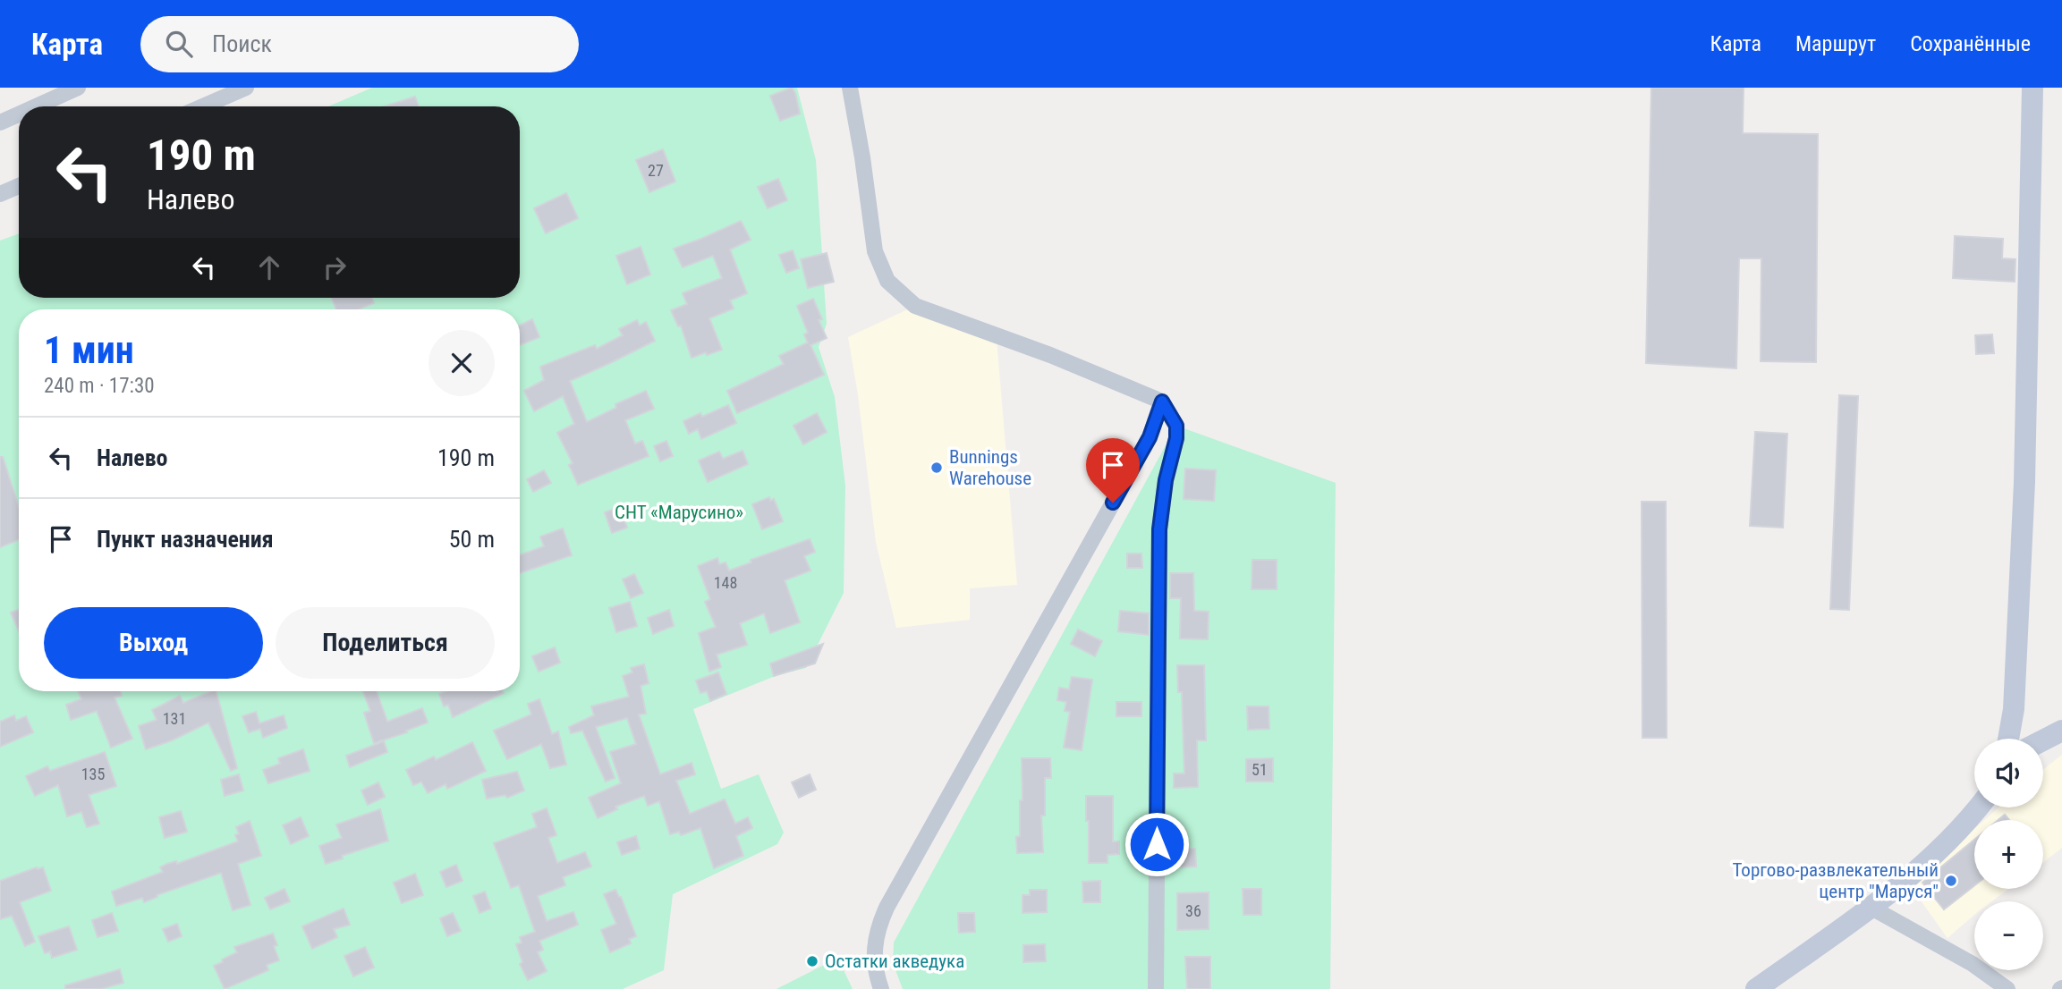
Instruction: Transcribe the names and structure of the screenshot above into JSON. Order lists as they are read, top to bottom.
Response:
{
  "parks": ["СНТ «Марусино»"],
  "places": ["Bunnings Warehouse", "Торгово-развлекательный центр \"Маруся\"", "Остатки акведука"],
  "house_numbers": [
    "27",
    "148",
    "131",
    "51",
    "135",
    "36"
  ],
  "page": {
    "header": "Карта",
    "search": "Поиск",
    "nav": ["Карта", "Маршрут", "Сохранённые"],
    "turn": ["190 m", "Налево"],
    "heading": ["1 мин", "240 m · 17:30"],
    "list": [
      {
        "name": "Налево",
        "value": "190 m"
      },
      {
        "name": "Пункт назначения",
        "value": "50 m"
      }
    ],
    "buttons": ["Выход", "Поделиться"],
    "map_buttons": ["+", "−"]
  }
}
